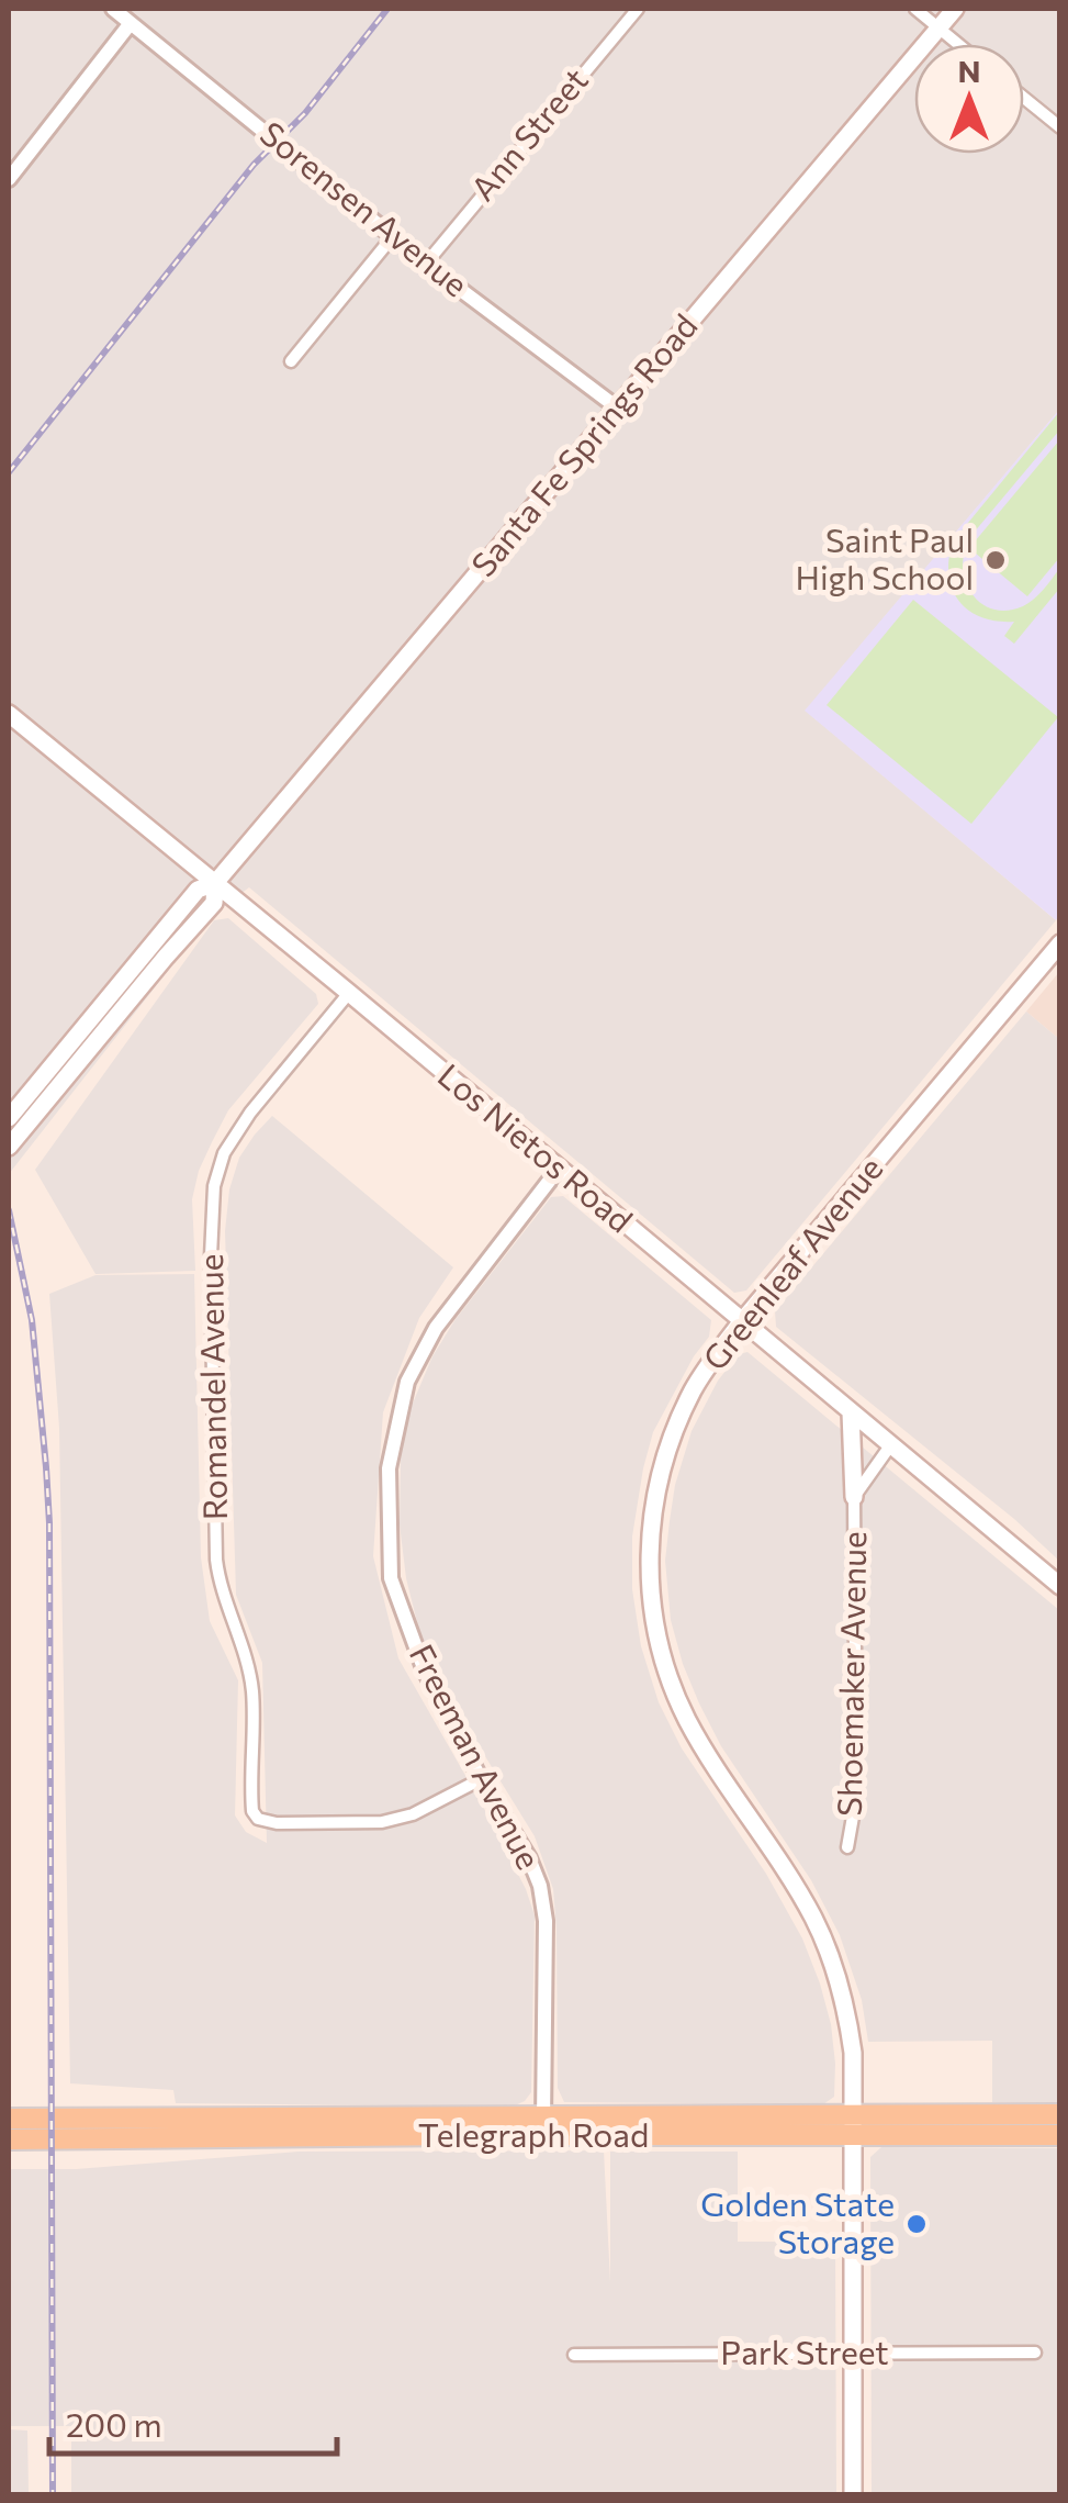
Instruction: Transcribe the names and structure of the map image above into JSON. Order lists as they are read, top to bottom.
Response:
{
  "streets": {
    "main road": [
      "Santa Fe Springs Road",
      "Los Nietos Road",
      "Greenleaf Avenue",
      "Telegraph Road"
    ],
    "street": [
      "Ann Street",
      "Sorensen Avenue",
      "Romandel Avenue",
      "Shoemaker Avenue",
      "Freeman Avenue",
      "Park Street"
    ]
  },
  "crossings": [
    ["Ann Street", "Sorensen Avenue"],
    ["Sorensen Avenue", "Santa Fe Springs Road"],
    ["Santa Fe Springs Road", "Los Nietos Road"],
    ["Los Nietos Road", "Greenleaf Avenue"],
    ["Los Nietos Road", "Romandel Avenue"],
    ["Los Nietos Road", "Shoemaker Avenue"],
    ["Los Nietos Road", "Freeman Avenue"],
    ["Greenleaf Avenue", "Telegraph Road"],
    ["Romandel Avenue", "Freeman Avenue"],
    ["Freeman Avenue", "Telegraph Road"]
  ],
  "places": ["Saint Paul High School", "Golden State Storage"],
  "scale_bar": "200 m",
  "north": "top"
}
